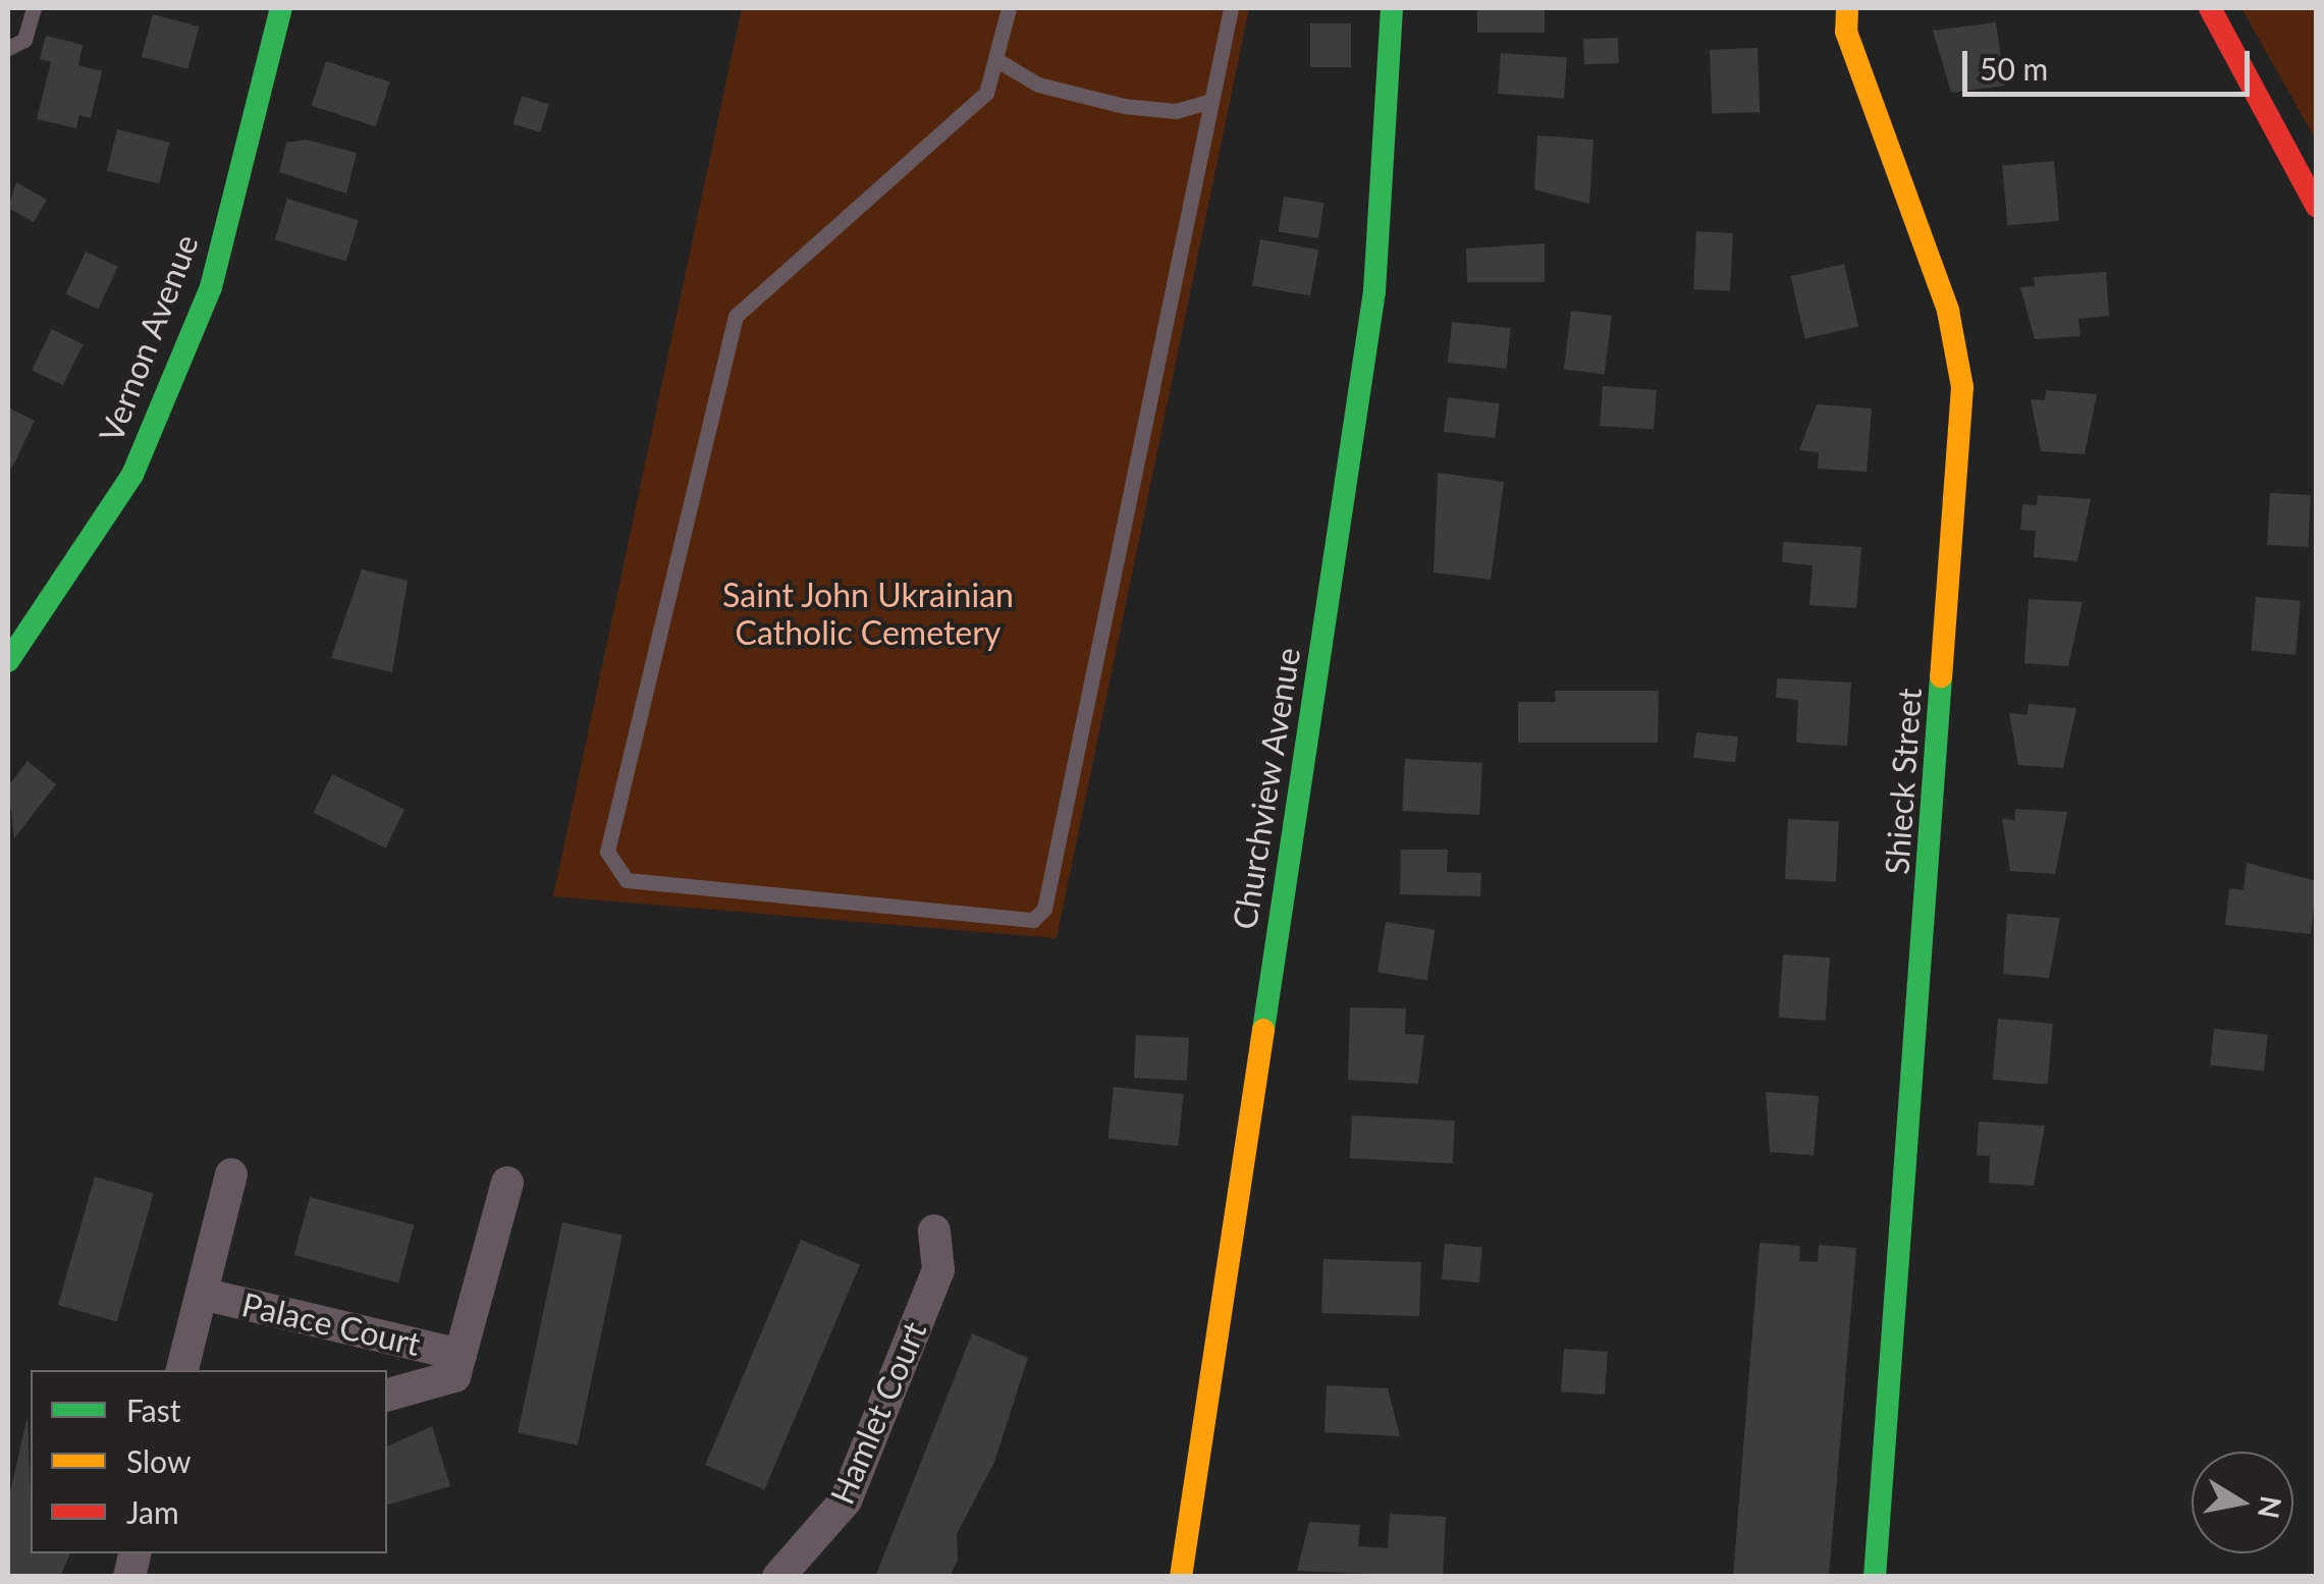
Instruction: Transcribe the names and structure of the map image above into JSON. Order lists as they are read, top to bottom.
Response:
{
  "streets": {
    "street": [
      "Vernon Avenue",
      "Shieck Street",
      "Churchview Avenue",
      "Palace Court",
      "Hamlet Court"
    ]
  },
  "parks": ["Saint John Ukrainian Catholic Cemetery"],
  "legend": ["Fast", "Slow", "Jam"],
  "scale_bar": "50 m",
  "north": "right"
}
